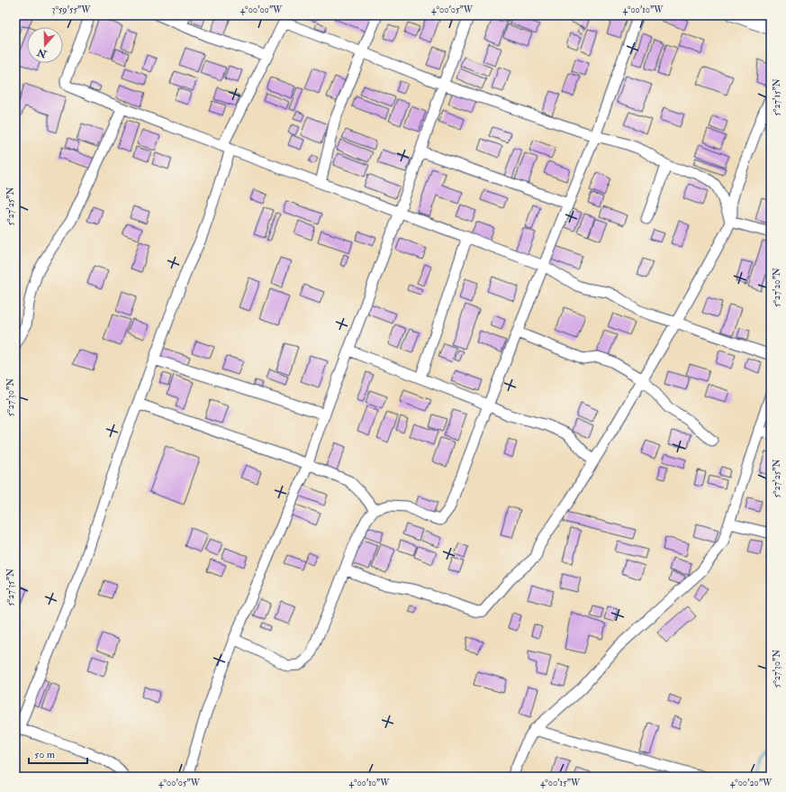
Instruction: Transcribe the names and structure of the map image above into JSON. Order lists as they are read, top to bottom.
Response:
{
  "scale_bar": "50 m",
  "north": "bottom",
  "coordinates": [
    "3°59'55\"W",
    "4°00'00\"W",
    "4°00'05\"W",
    "4°00'10\"W",
    "5°27'15\"N",
    "5°27'25\"N",
    "5°27'20\"N",
    "5°27'30\"N",
    "5°27'35\"N",
    "4°00'15\"W",
    "4°00'20\"W"
  ]
}
